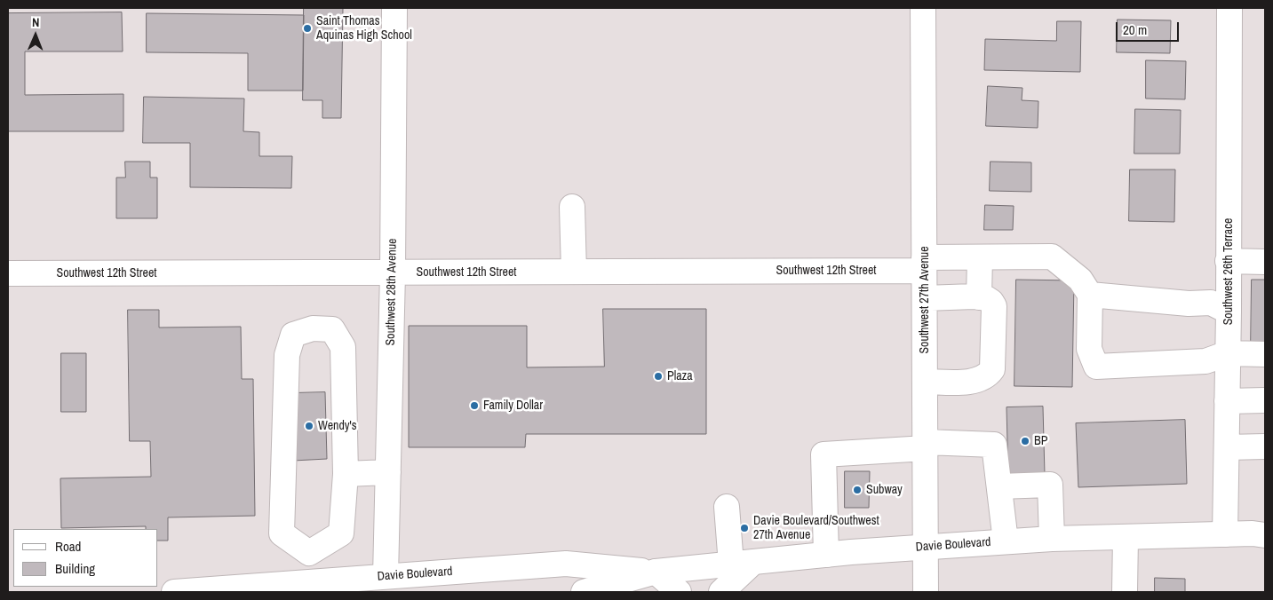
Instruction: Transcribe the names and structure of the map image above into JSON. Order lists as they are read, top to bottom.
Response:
{
  "streets": {
    "street": [
      "Southwest 12th Street",
      "Southwest 26th Terrace",
      "Southwest 28th Avenue",
      "Southwest 27th Avenue",
      "Davie Boulevard"
    ]
  },
  "crossings": [
    ["Southwest 12th Street", "Southwest 28th Avenue"],
    ["Southwest 12th Street", "Southwest 27th Avenue"],
    ["Southwest 26th Terrace", "Davie Boulevard"],
    ["Southwest 28th Avenue", "Davie Boulevard"],
    ["Southwest 27th Avenue", "Davie Boulevard"]
  ],
  "places": [
    "Saint Thomas Aquinas High School",
    "Plaza",
    "Family Dollar",
    "Wendy's",
    "BP",
    "Subway",
    "Davie Boulevard/Southwest 27th Avenue"
  ],
  "legend": ["Road", "Building"],
  "scale_bar": "20 m",
  "north": "top"
}
